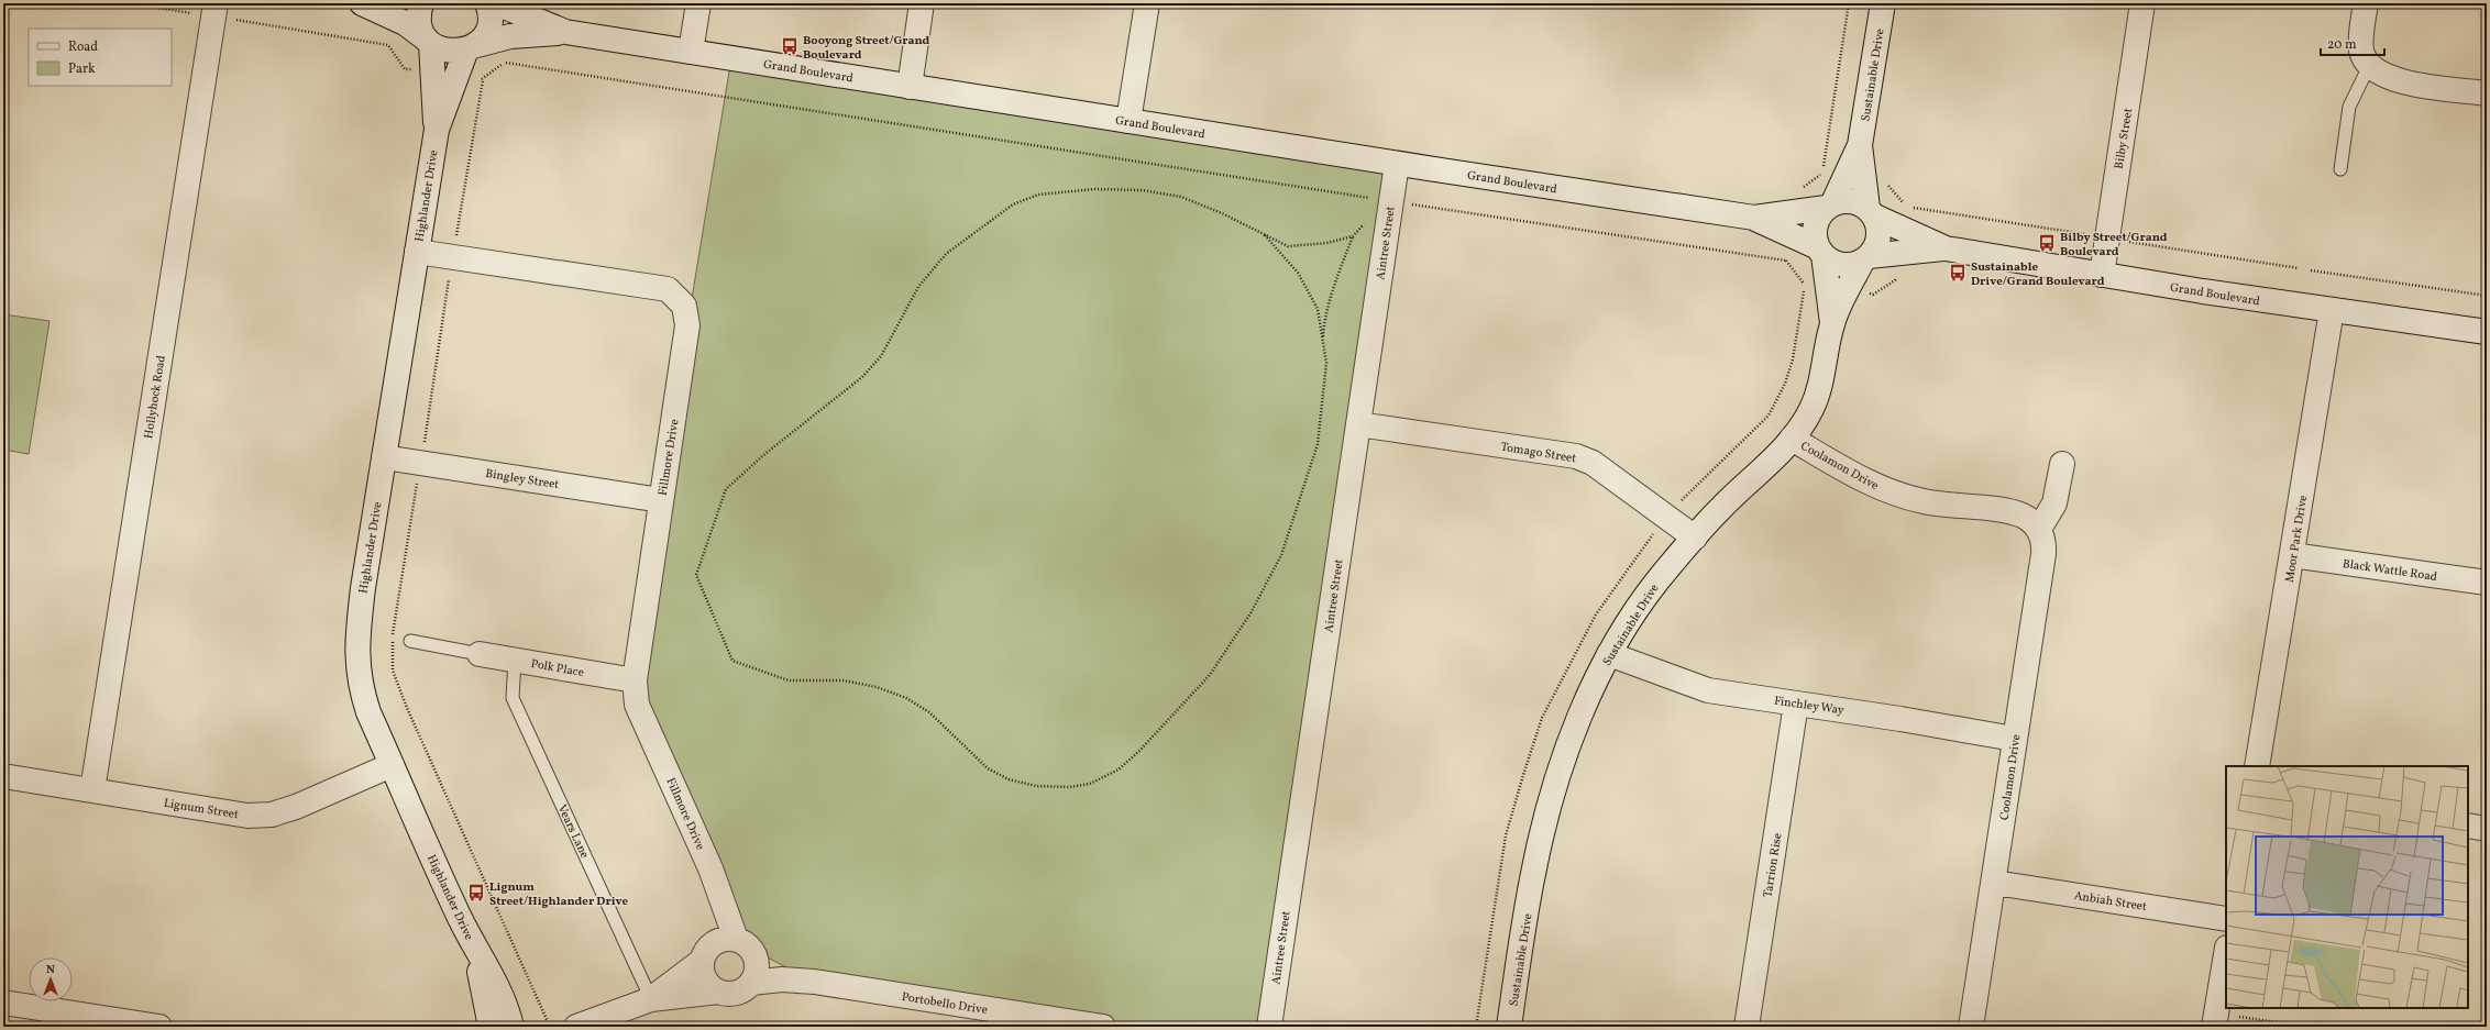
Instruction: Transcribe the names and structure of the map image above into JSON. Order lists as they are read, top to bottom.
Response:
{
  "streets": {
    "street": [
      "Grand Boulevard",
      "Sustainable Drive",
      "Bilby Street",
      "Highlander Drive",
      "Aintree Street",
      "Hollyhock Road",
      "Tomago Street",
      "Fillmore Drive",
      "Coolamon Drive",
      "Bingley Street",
      "Moor Park Drive",
      "Black Wattle Road",
      "Polk Place",
      "Finchley Way",
      "Lignum Street",
      "Tarrion Rise",
      "Anbiah Street",
      "Portobello Drive"
    ],
    "lane": ["Vears Lane"]
  },
  "crossings": [
    ["Grand Boulevard", "Sustainable Drive"],
    ["Grand Boulevard", "Bilby Street"],
    ["Grand Boulevard", "Highlander Drive"],
    ["Grand Boulevard", "Aintree Street"],
    ["Grand Boulevard", "Moor Park Drive"],
    ["Sustainable Drive", "Tomago Street"],
    ["Sustainable Drive", "Coolamon Drive"],
    ["Sustainable Drive", "Finchley Way"],
    ["Highlander Drive", "Fillmore Drive"],
    ["Highlander Drive", "Bingley Street"],
    ["Highlander Drive", "Lignum Street"],
    ["Aintree Street", "Tomago Street"],
    ["Hollyhock Road", "Lignum Street"],
    ["Fillmore Drive", "Bingley Street"],
    ["Fillmore Drive", "Polk Place"],
    ["Fillmore Drive", "Portobello Drive"],
    ["Coolamon Drive", "Finchley Way"],
    ["Coolamon Drive", "Anbiah Street"],
    ["Moor Park Drive", "Black Wattle Road"],
    ["Polk Place", "Vears Lane"],
    ["Finchley Way", "Tarrion Rise"]
  ],
  "places": {
    "bus stop": [
      "Booyong Street/Grand Boulevard",
      "Bilby Street/Grand Boulevard",
      "Sustainable Drive/Grand Boulevard",
      "Lignum Street/Highlander Drive"
    ]
  },
  "legend": ["Road", "Park"],
  "scale_bar": "20 m",
  "north": "top"
}
